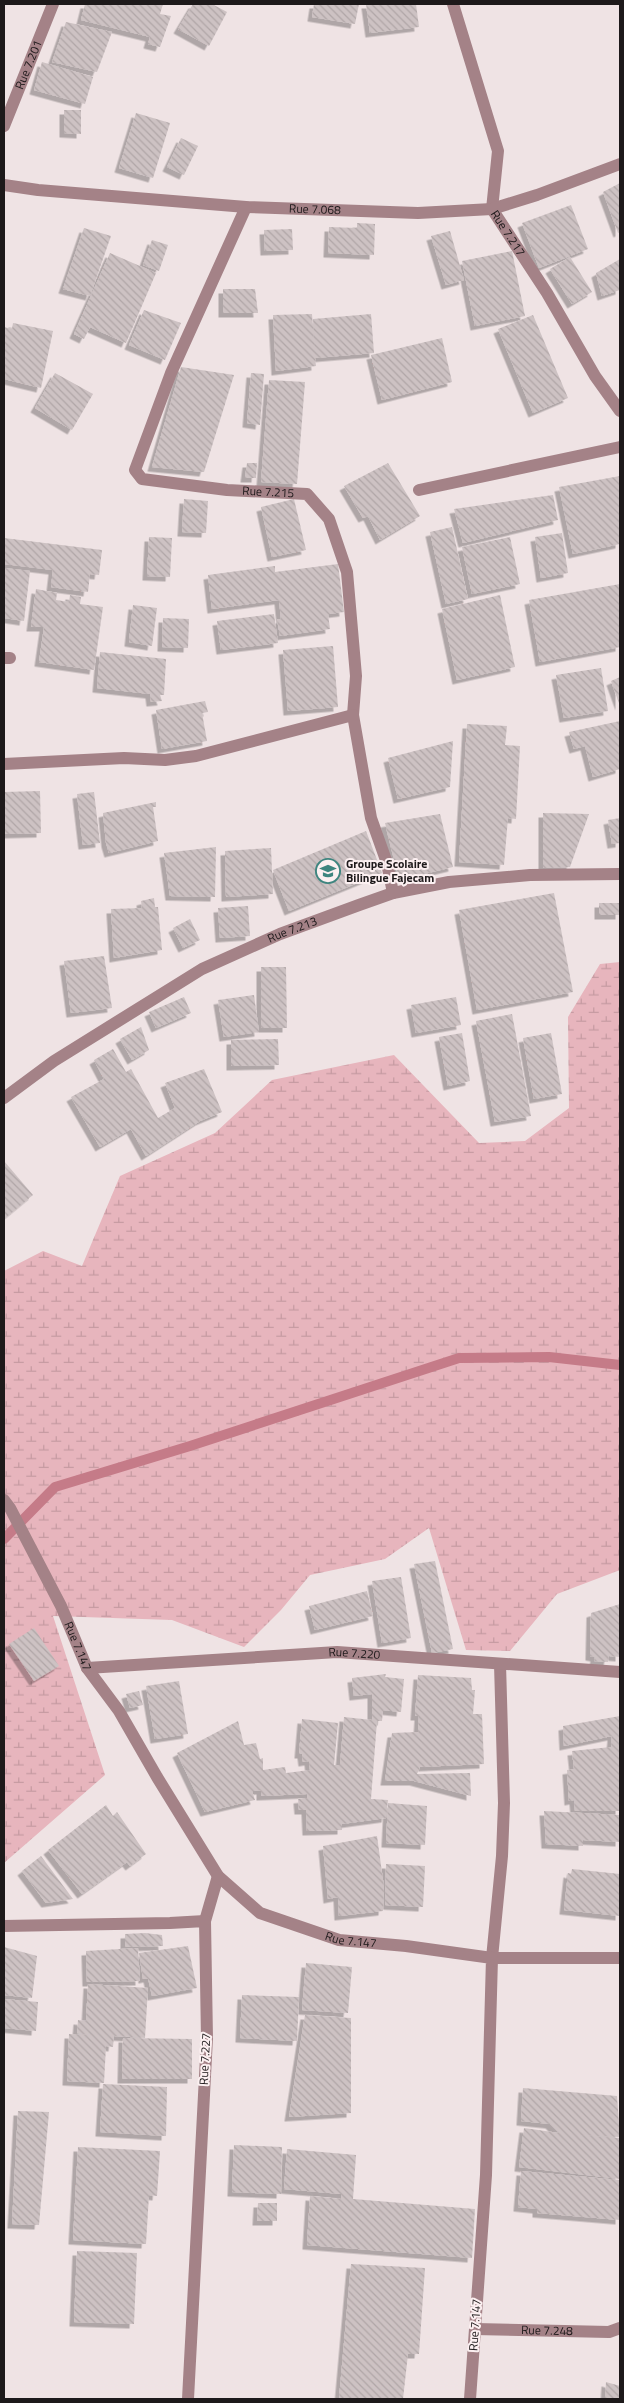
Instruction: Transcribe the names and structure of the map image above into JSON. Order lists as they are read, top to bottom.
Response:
{
  "streets": {
    "street": [
      "Rue 7.201",
      "Rue 7.068",
      "Rue 7.217",
      "Rue 7.215",
      "Rue 7.213",
      "Rue 7.147",
      "Rue 7.220",
      "Rue 7.227",
      "Rue 7.248"
    ]
  },
  "crossings": [
    ["Rue 7.068", "Rue 7.217"],
    ["Rue 7.068", "Rue 7.215"],
    ["Rue 7.215", "Rue 7.213"],
    ["Rue 7.147", "Rue 7.220"],
    ["Rue 7.147", "Rue 7.227"],
    ["Rue 7.147", "Rue 7.248"]
  ],
  "places": {
    "school or university": ["Groupe Scolaire Bilingue Fajecam"]
  }
}
